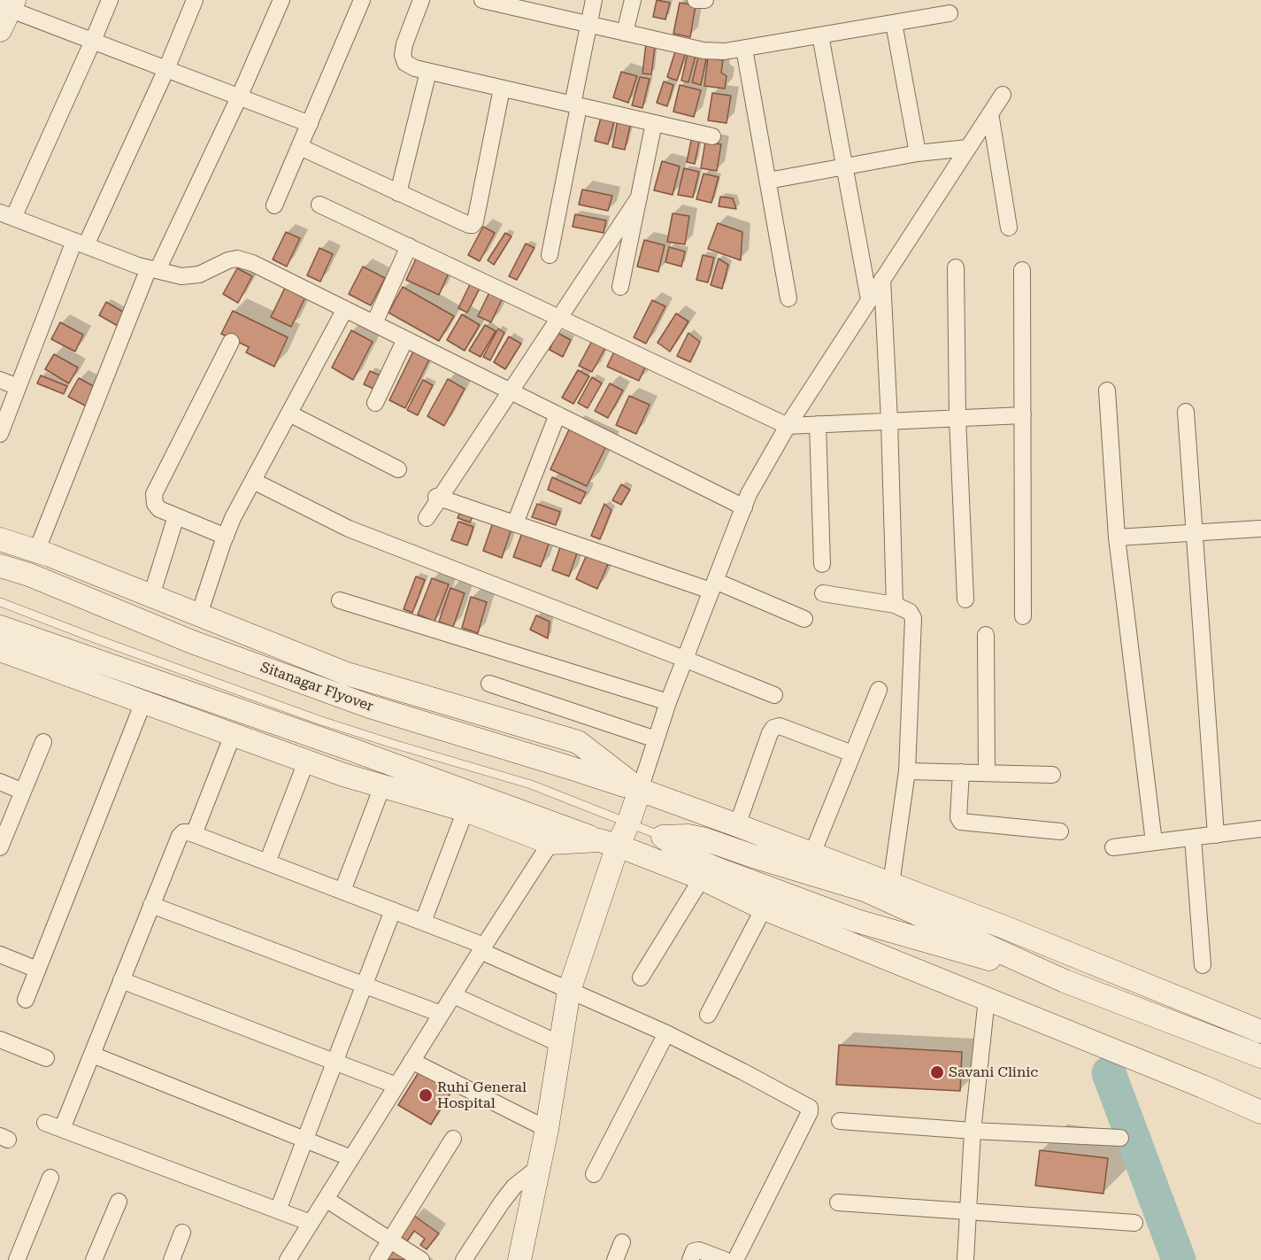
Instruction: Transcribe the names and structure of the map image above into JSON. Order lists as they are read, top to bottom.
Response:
{
  "streets": {
    "main road": ["Sitanagar Flyover"]
  },
  "places": ["Savani Clinic", "Ruhi General Hospital"]
}
